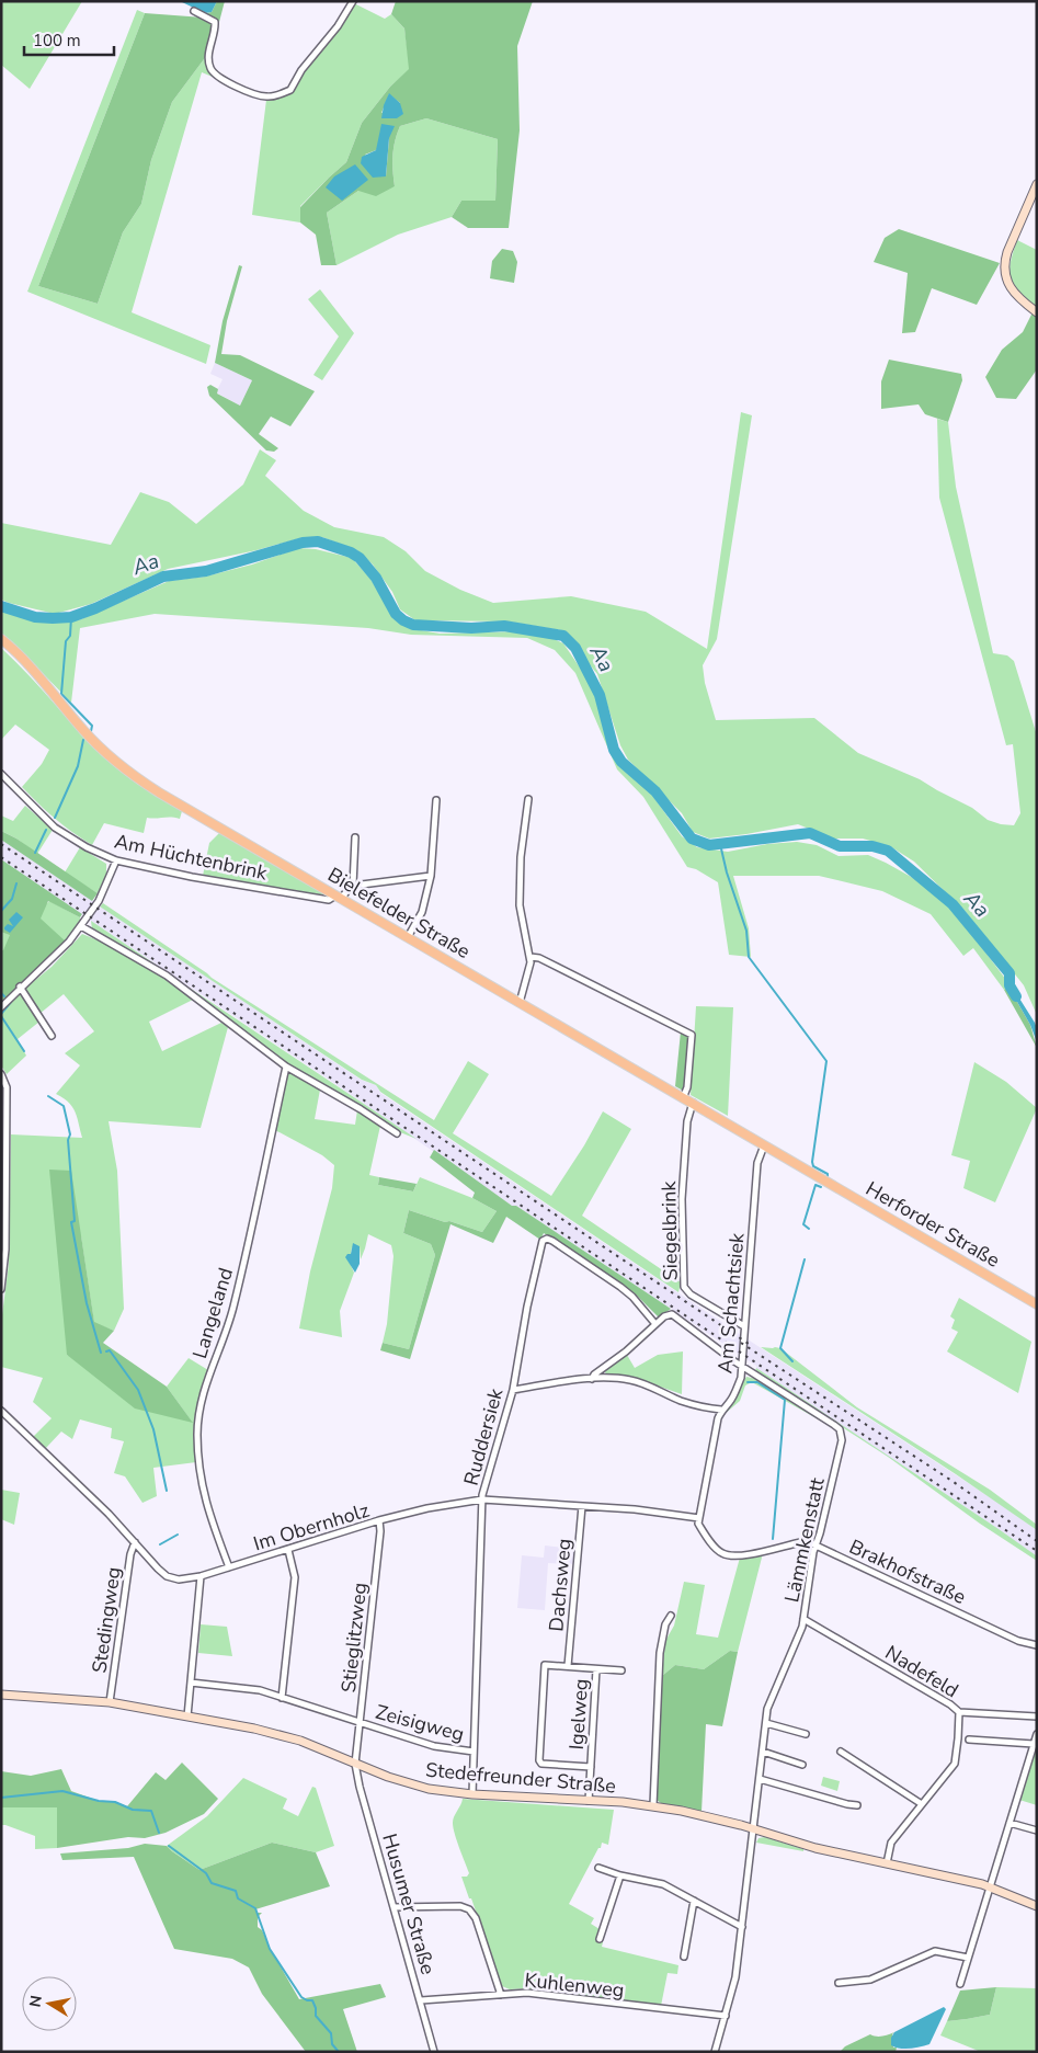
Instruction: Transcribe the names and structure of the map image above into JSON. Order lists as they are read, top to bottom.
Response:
{
  "streets": {
    "main road": ["Bielefelder Straße", "Herforder Straße"],
    "street": [
      "Am Hüchtenbrink",
      "Siegelbrink",
      "Am Schachtsiek",
      "Langeland",
      "Ruddersiek",
      "Im Obernholz",
      "Lämmkenstatt",
      "Brakhofstraße",
      "Dachsweg",
      "Stedingweg",
      "Stieglitzweg",
      "Nadefeld",
      "Igelweg",
      "Zeisigweg",
      "Stedefreunder Straße",
      "Husumer Straße",
      "Kuhlenweg"
    ]
  },
  "crossings": [
    ["Am Hüchtenbrink", "Bielefelder Straße"],
    ["Bielefelder Straße", "Herforder Straße"],
    ["Bielefelder Straße", "Siegelbrink"],
    ["Bielefelder Straße", "Am Schachtsiek"],
    ["Siegelbrink", "Am Schachtsiek"],
    ["Am Schachtsiek", "Im Obernholz"],
    ["Am Schachtsiek", "Lämmkenstatt"],
    ["Am Schachtsiek", "Brakhofstraße"],
    ["Langeland", "Im Obernholz"],
    ["Ruddersiek", "Im Obernholz"],
    ["Ruddersiek", "Zeisigweg"],
    ["Ruddersiek", "Stedefreunder Straße"],
    ["Im Obernholz", "Brakhofstraße"],
    ["Im Obernholz", "Dachsweg"],
    ["Im Obernholz", "Stedingweg"],
    ["Im Obernholz", "Stieglitzweg"],
    ["Lämmkenstatt", "Brakhofstraße"],
    ["Lämmkenstatt", "Nadefeld"],
    ["Lämmkenstatt", "Stedefreunder Straße"],
    ["Lämmkenstatt", "Kuhlenweg"],
    ["Stedingweg", "Stedefreunder Straße"],
    ["Stieglitzweg", "Zeisigweg"],
    ["Stieglitzweg", "Stedefreunder Straße"],
    ["Stieglitzweg", "Husumer Straße"],
    ["Nadefeld", "Stedefreunder Straße"],
    ["Igelweg", "Stedefreunder Straße"],
    ["Stedefreunder Straße", "Husumer Straße"],
    ["Husumer Straße", "Kuhlenweg"]
  ],
  "water": ["Aa"],
  "scale_bar": "100 m",
  "north": "left"
}
